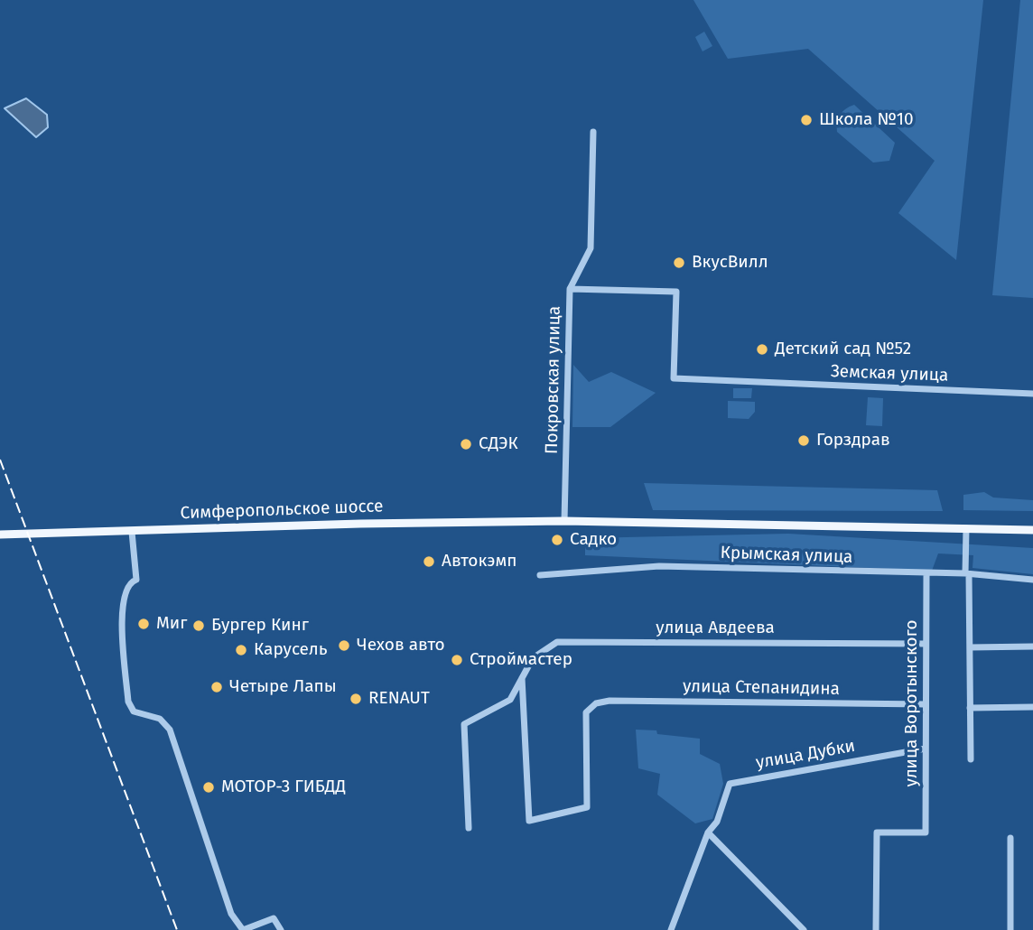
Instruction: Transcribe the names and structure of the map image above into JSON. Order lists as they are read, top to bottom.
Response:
{
  "streets": {
    "main road": ["Симферопольское шоссе"],
    "street": [
      "Земская улица",
      "Покровская улица",
      "Крымская улица",
      "улица Авдеева",
      "улица Степанидина",
      "улица Воротынского",
      "улица Дубки"
    ]
  },
  "crossings": [
    ["Земская улица", "Покровская улица"],
    ["Покровская улица", "Симферопольское шоссе"],
    ["Крымская улица", "улица Воротынского"],
    ["улица Авдеева", "улица Степанидина"],
    ["улица Авдеева", "улица Воротынского"],
    ["улица Степанидина", "улица Воротынского"],
    ["улица Воротынского", "улица Дубки"]
  ],
  "places": [
    "Школа №10",
    "ВкусВилл",
    "Детский сад №52",
    "Горздрав",
    "СДЭК",
    "Садко",
    "Автокэмп",
    "Миг",
    "Бургер Кинг",
    "Чехов авто",
    "Карусель",
    "Строймастер",
    "Четыре Лапы",
    "RENAUT",
    "МОТОР-3 ГИБДД"
  ]
}
